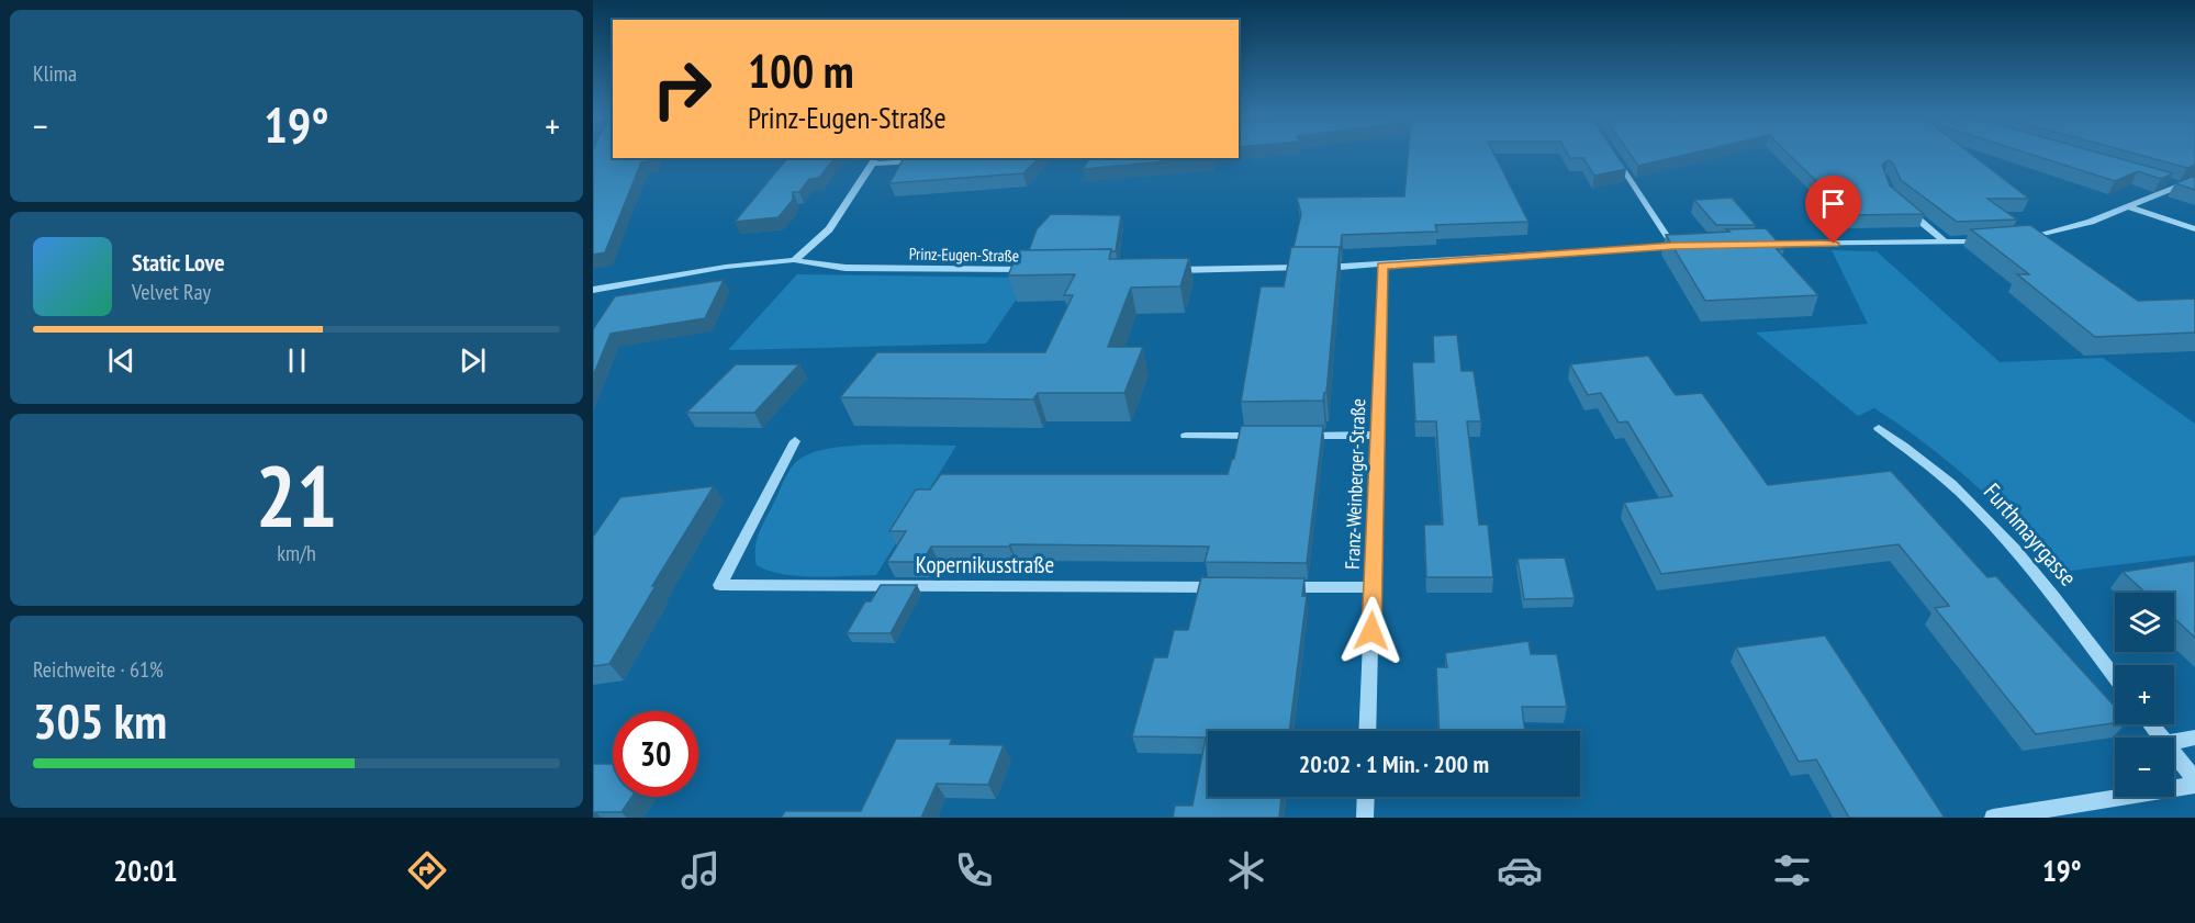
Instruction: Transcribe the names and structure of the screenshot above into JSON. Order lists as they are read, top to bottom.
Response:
{
  "streets": {
    "street": [
      "Prinz-Eugen-Straße",
      "Franz-Weinberger-Straße",
      "Furthmayrgasse",
      "Kopernikusstraße"
    ]
  },
  "page": {
    "tile": [
      "Klima",
      ["21", "km/h"],
      ["Reichweite · 61%", "305 km"]
    ],
    "turn": ["100 m", "Prinz-Eugen-Straße"],
    "heat": ["−", "19°", "+"],
    "song": ["Static Love", "Velvet Ray"],
    "map_buttons": ["+", "−"],
    "limit": "30",
    "trip": "20:02 · 1 Min. · 200 m",
    "tabs": ["20:01", "19°"]
  }
}
